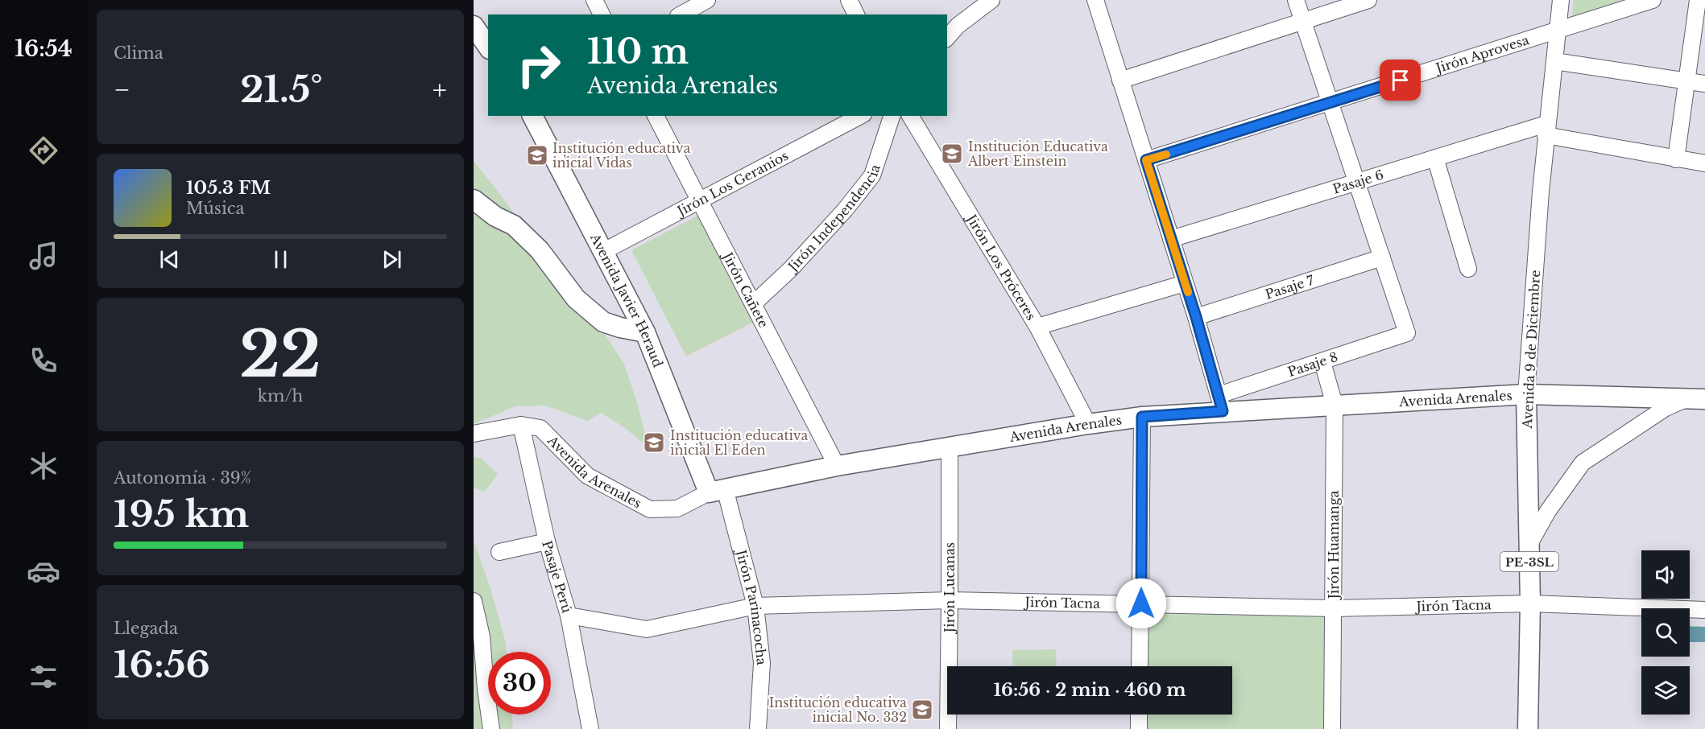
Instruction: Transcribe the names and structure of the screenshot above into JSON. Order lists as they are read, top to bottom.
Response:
{
  "streets": {
    "main road": [
      "Avenida Javier Heraud",
      "Avenida 9 de Diciembre",
      "Avenida Arenales",
      "PE-3SL"
    ],
    "street": [
      "Jirón Aprovesa",
      "Pasaje 6",
      "Jirón Los Geranios",
      "Jirón Independencia",
      "Jirón Los Próceres",
      "Pasaje 7",
      "Jirón Cañete",
      "Pasaje 8",
      "Jirón Huamanga",
      "Pasaje Perú",
      "Jirón Lucanas",
      "Jirón Tacna",
      "Jirón Parinacocha"
    ]
  },
  "crossings": [
    ["Jirón Aprovesa", "Avenida 9 de Diciembre"],
    ["Pasaje 6", "Avenida 9 de Diciembre"],
    ["Jirón Los Geranios", "Jirón Cañete"],
    ["Jirón Los Geranios", "Avenida Javier Heraud"],
    ["Jirón Independencia", "Jirón Cañete"],
    ["Jirón Los Próceres", "Avenida Arenales"],
    ["Pasaje 7", "Pasaje 8"],
    ["Jirón Cañete", "Avenida Arenales"],
    ["Avenida Javier Heraud", "Avenida Arenales"],
    ["Avenida Javier Heraud", "Jirón Parinacocha"],
    ["Avenida 9 de Diciembre", "Avenida Arenales"],
    ["Avenida 9 de Diciembre", "Jirón Tacna"],
    ["Pasaje 8", "Avenida Arenales"],
    ["Pasaje 8", "Jirón Huamanga"],
    ["Avenida Arenales", "Jirón Huamanga"],
    ["Avenida Arenales", "Pasaje Perú"],
    ["Avenida Arenales", "Jirón Lucanas"],
    ["Avenida Arenales", "Jirón Parinacocha"],
    ["Jirón Huamanga", "Jirón Tacna"],
    ["Pasaje Perú", "Jirón Tacna"],
    ["Jirón Lucanas", "Jirón Tacna"],
    ["Jirón Tacna", "Jirón Parinacocha"]
  ],
  "places": {
    "school or university": [
      "Institución Educativa Albert Einstein",
      "Institución educativa inicial Vidas",
      "Institución educativa inicial El Eden",
      "Institución educativa inicial No. 332"
    ]
  },
  "page": {
    "tabs": "16:54",
    "tile": [
      "Clima",
      ["22", "km/h"],
      ["Autonomía · 39%", "195 km"],
      ["Llegada", "16:56"]
    ],
    "turn": ["110 m", "Avenida Arenales"],
    "heat": ["−", "21.5°", "+"],
    "song": ["105.3 FM", "Música"],
    "limit": "30",
    "trip": "16:56 · 2 min · 460 m"
  }
}
